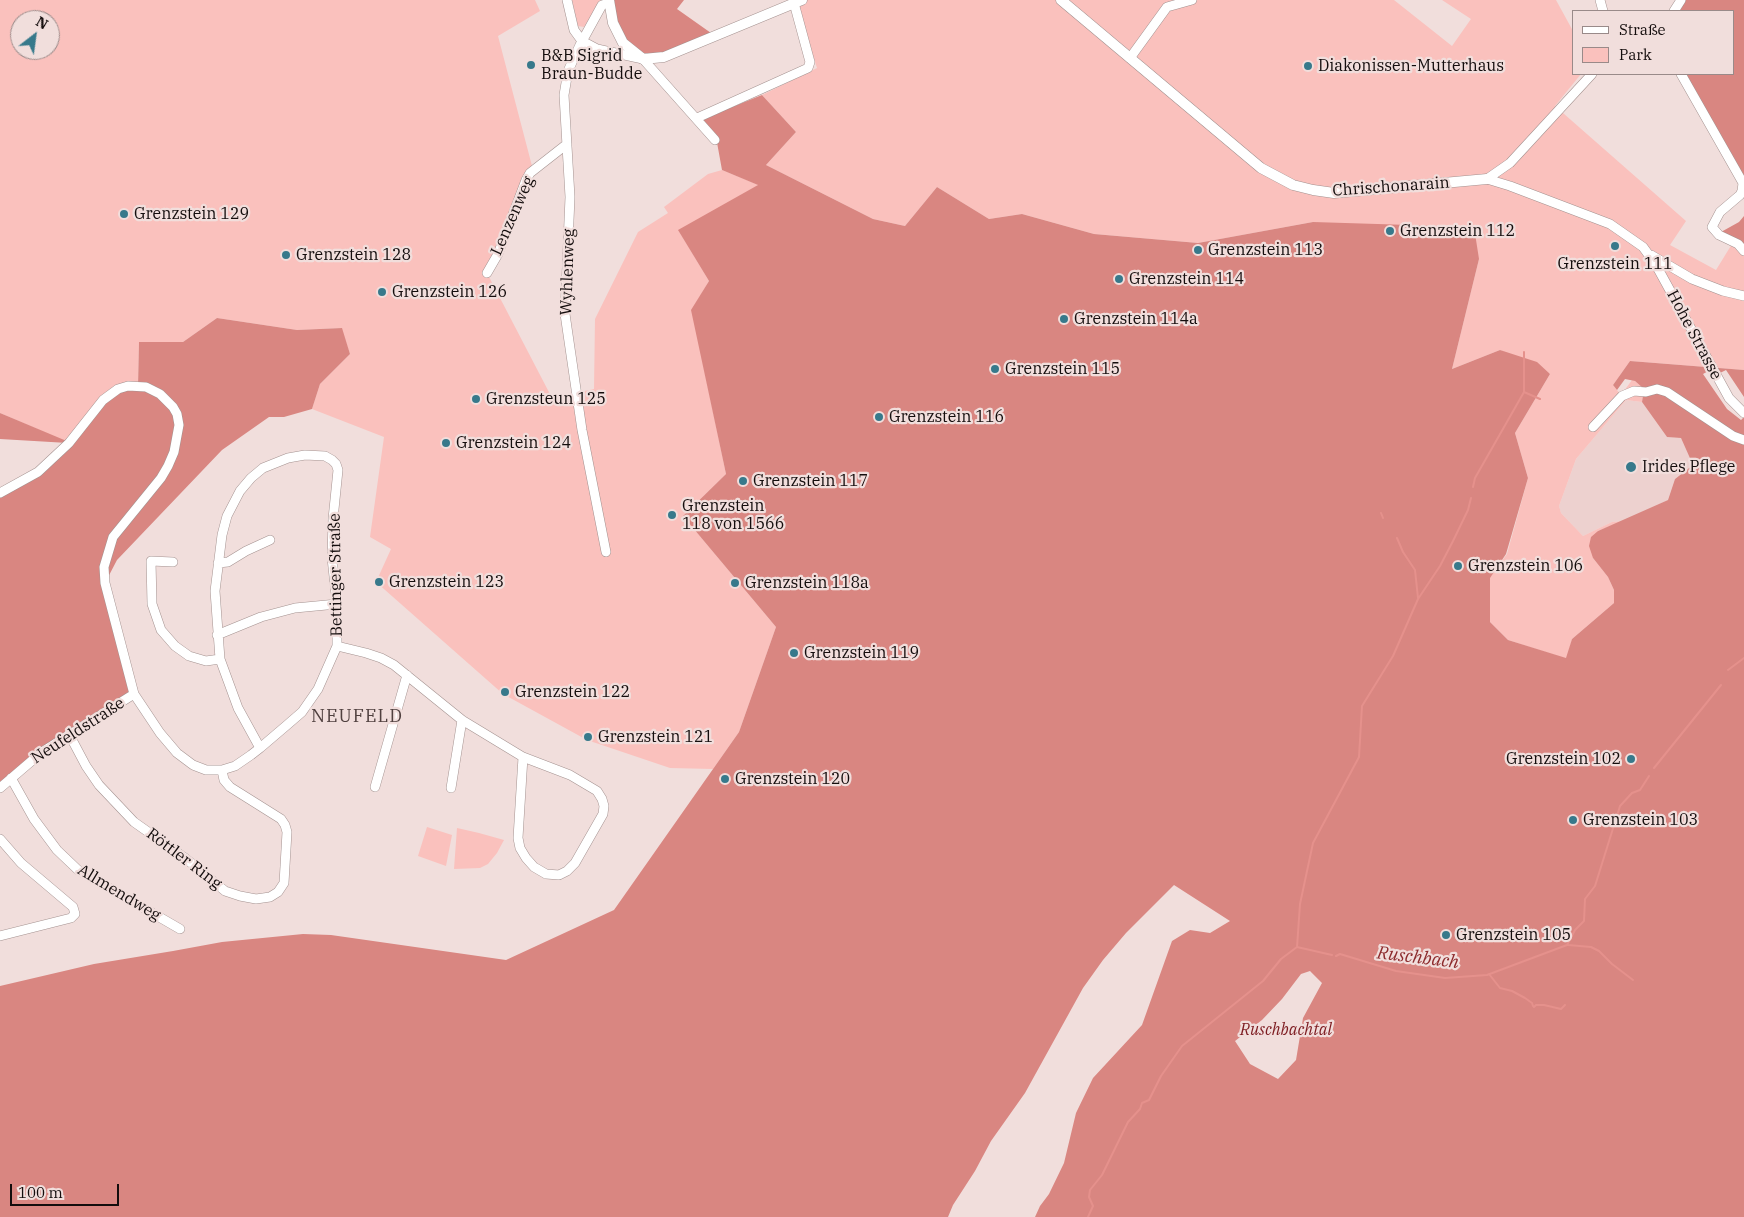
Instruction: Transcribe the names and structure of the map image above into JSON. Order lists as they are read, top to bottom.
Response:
{
  "streets": {
    "street": [
      "Chrischonarain",
      "Lenzenweg",
      "Wyhlenweg",
      "Hohe Strasse",
      "Bettinger Straße",
      "Neufeldstraße",
      "Röttler Ring",
      "Allmendweg"
    ]
  },
  "crossings": [
    ["Chrischonarain", "Hohe Strasse"],
    ["Lenzenweg", "Wyhlenweg"],
    ["Bettinger Straße", "Röttler Ring"],
    ["Neufeldstraße", "Röttler Ring"],
    ["Neufeldstraße", "Allmendweg"]
  ],
  "districts": ["NEUFELD"],
  "water": ["Ruschbach"],
  "parks": ["Ruschbachtal"],
  "places": [
    "B&B Sigrid Braun-Budde",
    "Diakonissen-Mutterhaus",
    "Grenzstein 129",
    "Grenzstein 112",
    "Grenzstein 111",
    "Grenzstein 113",
    "Grenzstein 128",
    "Grenzstein 114",
    "Grenzstein 126",
    "Grenzstein 114a",
    "Grenzstein 115",
    "Grenzsteun 125",
    "Grenzstein 116",
    "Grenzstein 124",
    "Irides Pflege",
    "Grenzstein 117",
    "Grenzstein 118 von 1566",
    "Grenzstein 106",
    "Grenzstein 123",
    "Grenzstein 118a",
    "Grenzstein 119",
    "Grenzstein 122",
    "Grenzstein 121",
    "Grenzstein 102",
    "Grenzstein 120",
    "Grenzstein 103",
    "Grenzstein 105"
  ],
  "legend": ["Straße", "Park"],
  "scale_bar": "100 m",
  "north": "top right"
}
